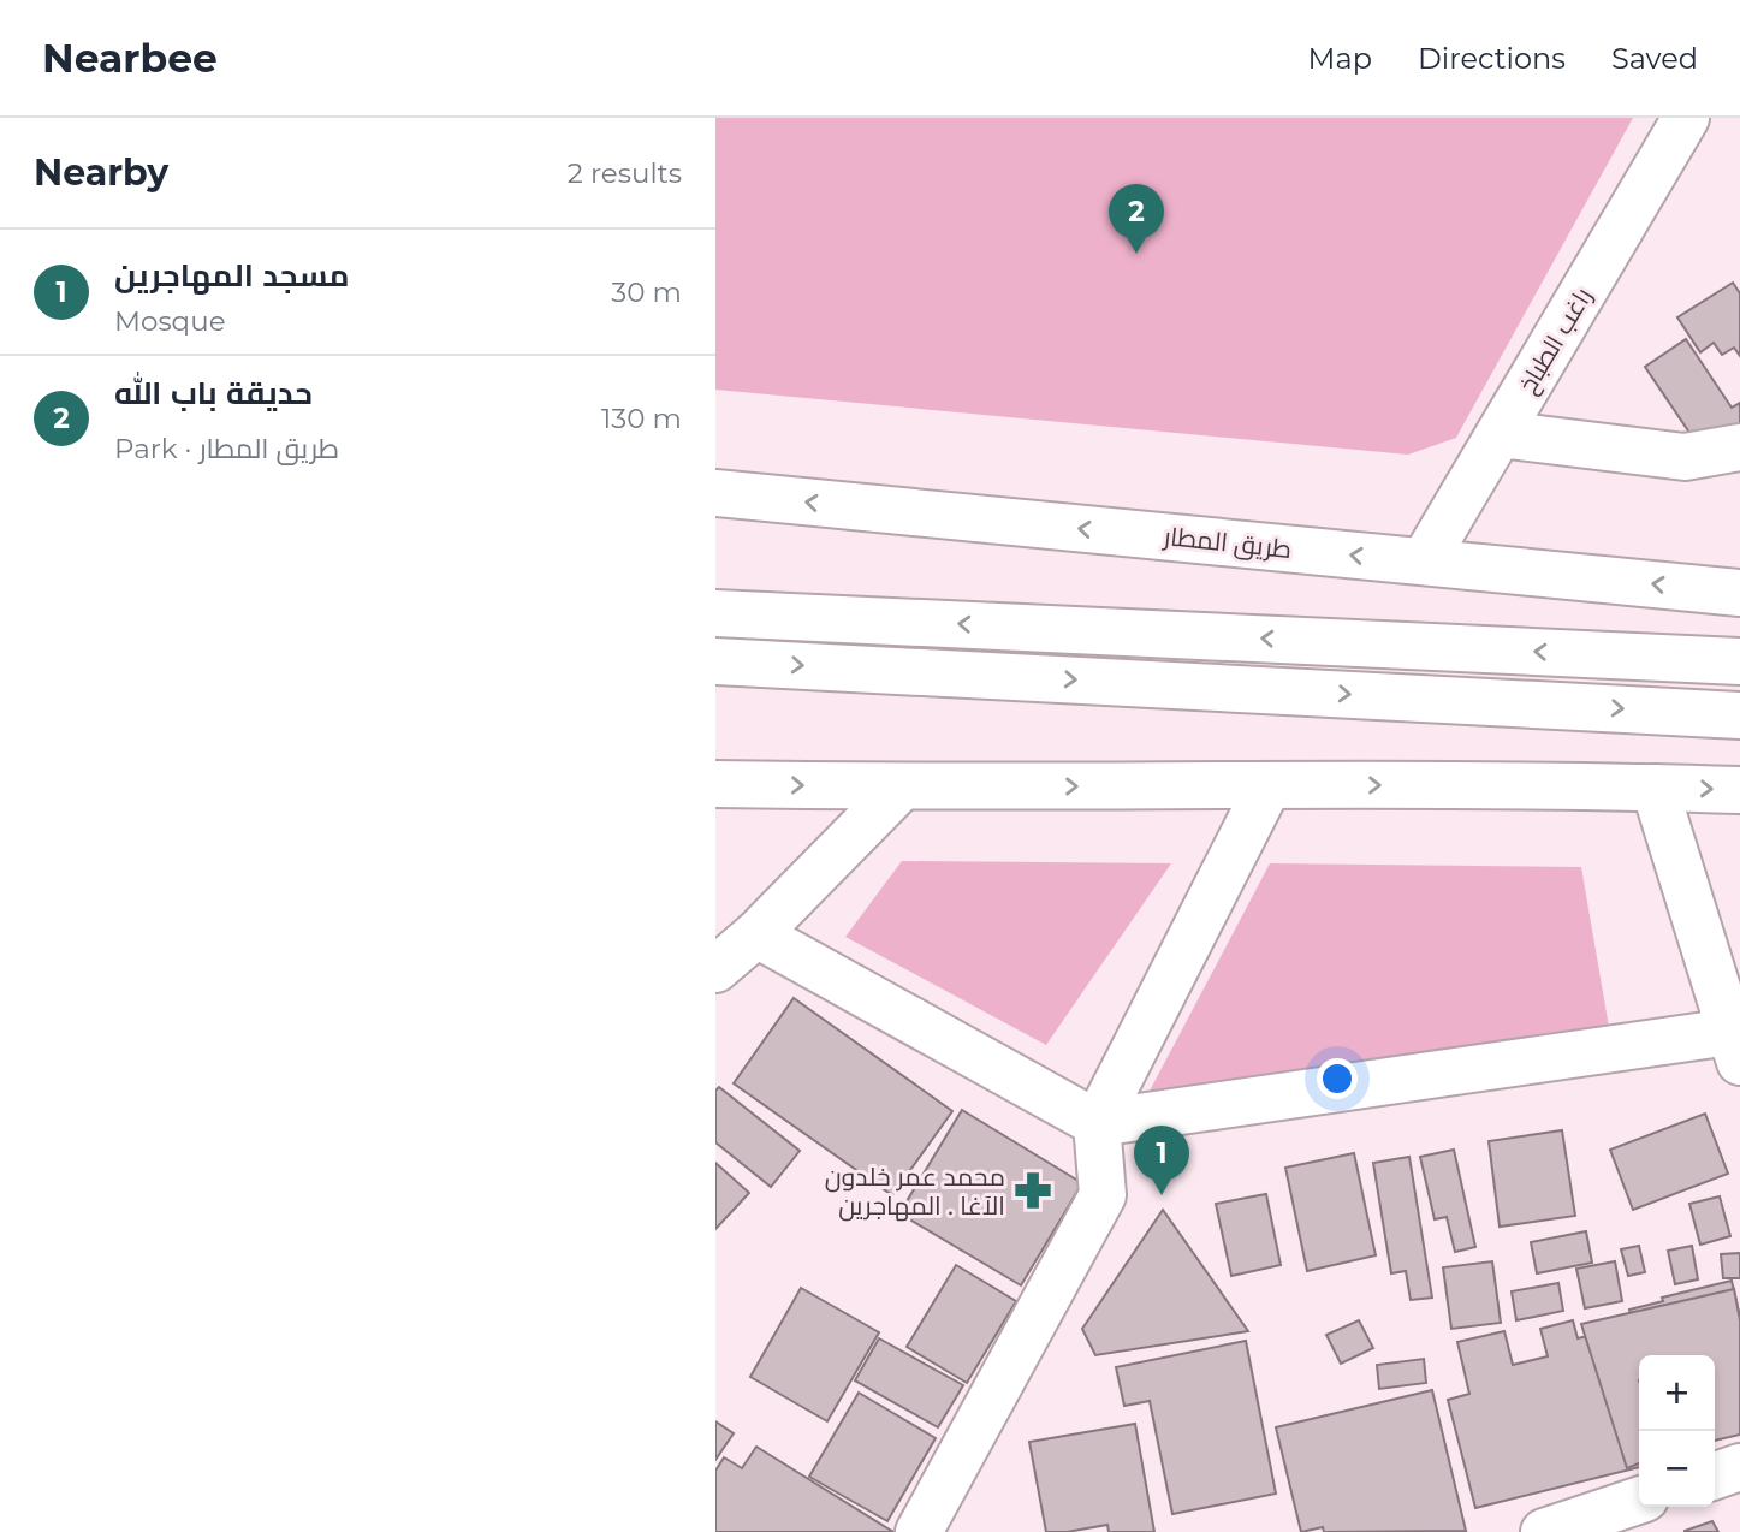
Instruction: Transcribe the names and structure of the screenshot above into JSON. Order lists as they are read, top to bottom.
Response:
{
  "streets": {
    "main road": ["راغب الطباخ", "طريق المطار"]
  },
  "crossings": [
    ["راغب الطباخ", "طريق المطار"]
  ],
  "places": {
    "pharmacy": ["محمد عمر خلدون الآغا . المهاجرين"]
  },
  "page": {
    "header": "Nearbee",
    "nav": ["Map", "Directions", "Saved"],
    "heading": ["Nearby", "2 results"],
    "pins": ["2", "1"],
    "list": [
      {
        "mark": "1",
        "name": "مسجد المهاجرين",
        "note": "Mosque",
        "value": "30 m"
      },
      {
        "mark": "2",
        "name": "حديقة باب الله",
        "note": "Park · طريق المطار",
        "value": "130 m"
      }
    ],
    "map_buttons": ["+", "−"]
  }
}
